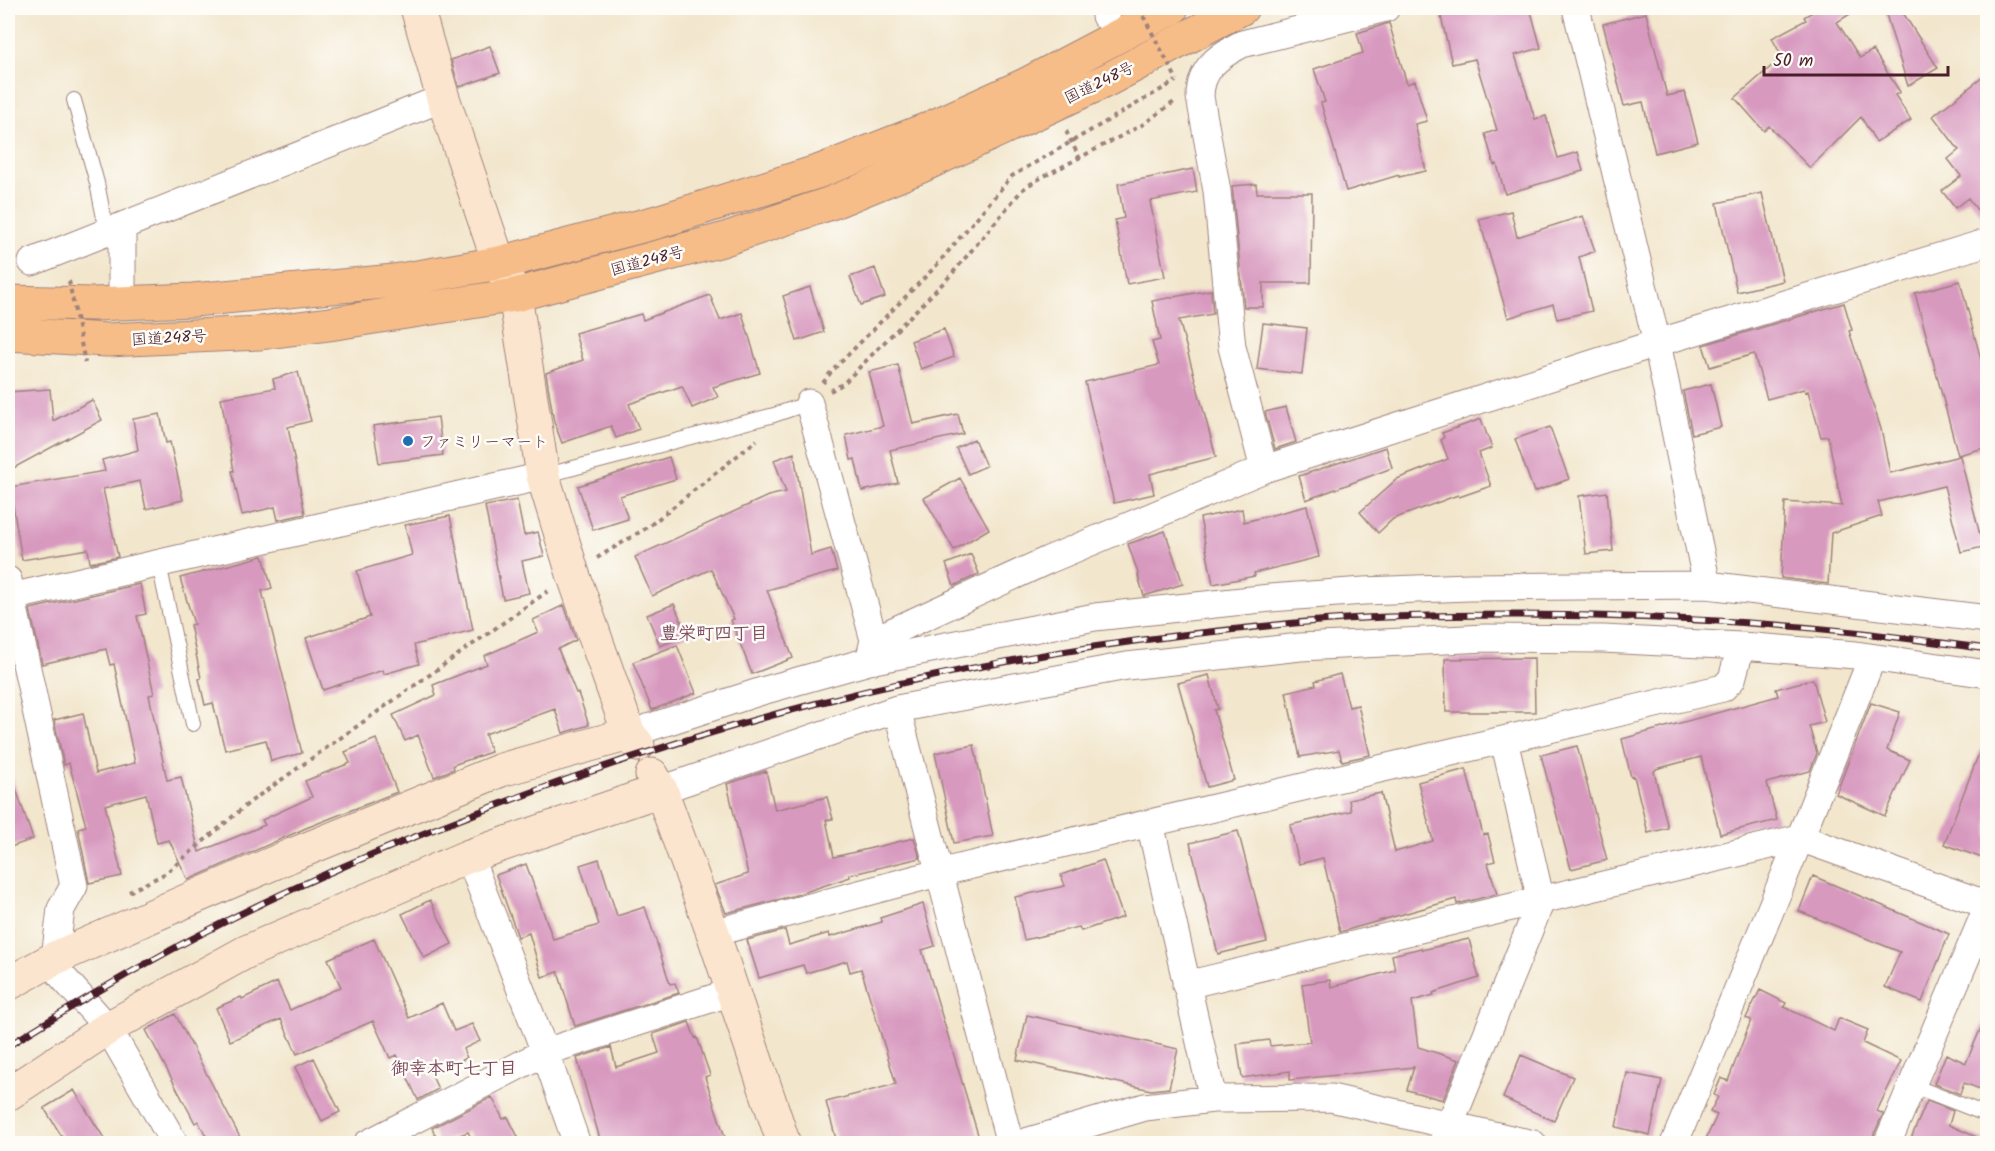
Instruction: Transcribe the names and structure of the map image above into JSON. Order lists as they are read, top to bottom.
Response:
{
  "streets": {
    "highway": ["国道248号"]
  },
  "districts": ["豊栄町四丁目", "御幸本町七丁目"],
  "places": ["ファミリーマート"],
  "scale_bar": "50 m"
}
